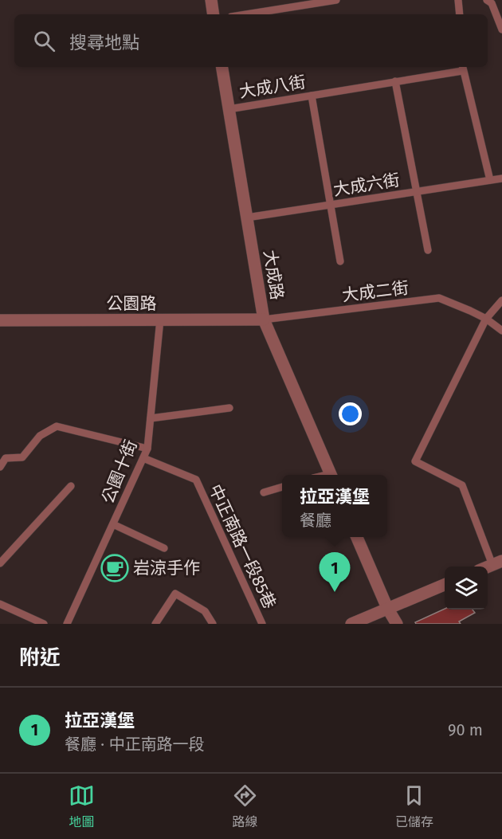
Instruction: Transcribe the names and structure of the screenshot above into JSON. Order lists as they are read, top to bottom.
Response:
{
  "streets": {
    "street": ["大成路", "公園路"],
    "lane": [
      "大成八街",
      "大成六街",
      "大成二街",
      "公園十街",
      "中正南路一段85巷"
    ]
  },
  "crossings": [
    ["大成八街", "大成路"],
    ["大成六街", "大成路"],
    ["大成路", "大成二街"],
    ["大成路", "公園路"],
    ["大成二街", "公園路"],
    ["公園路", "公園十街"],
    ["公園十街", "中正南路一段85巷"]
  ],
  "places": {
    "cafe": ["岩涼手作"]
  },
  "page": {
    "search": "搜尋地點",
    "popup": ["拉亞漢堡", "餐廳"],
    "pins": "1",
    "heading": "附近",
    "list": [
      {
        "mark": "1",
        "name": "拉亞漢堡",
        "note": "餐廳 · 中正南路一段",
        "value": "90 m"
      }
    ],
    "nav": ["地圖", "路線", "已儲存"]
  }
}
